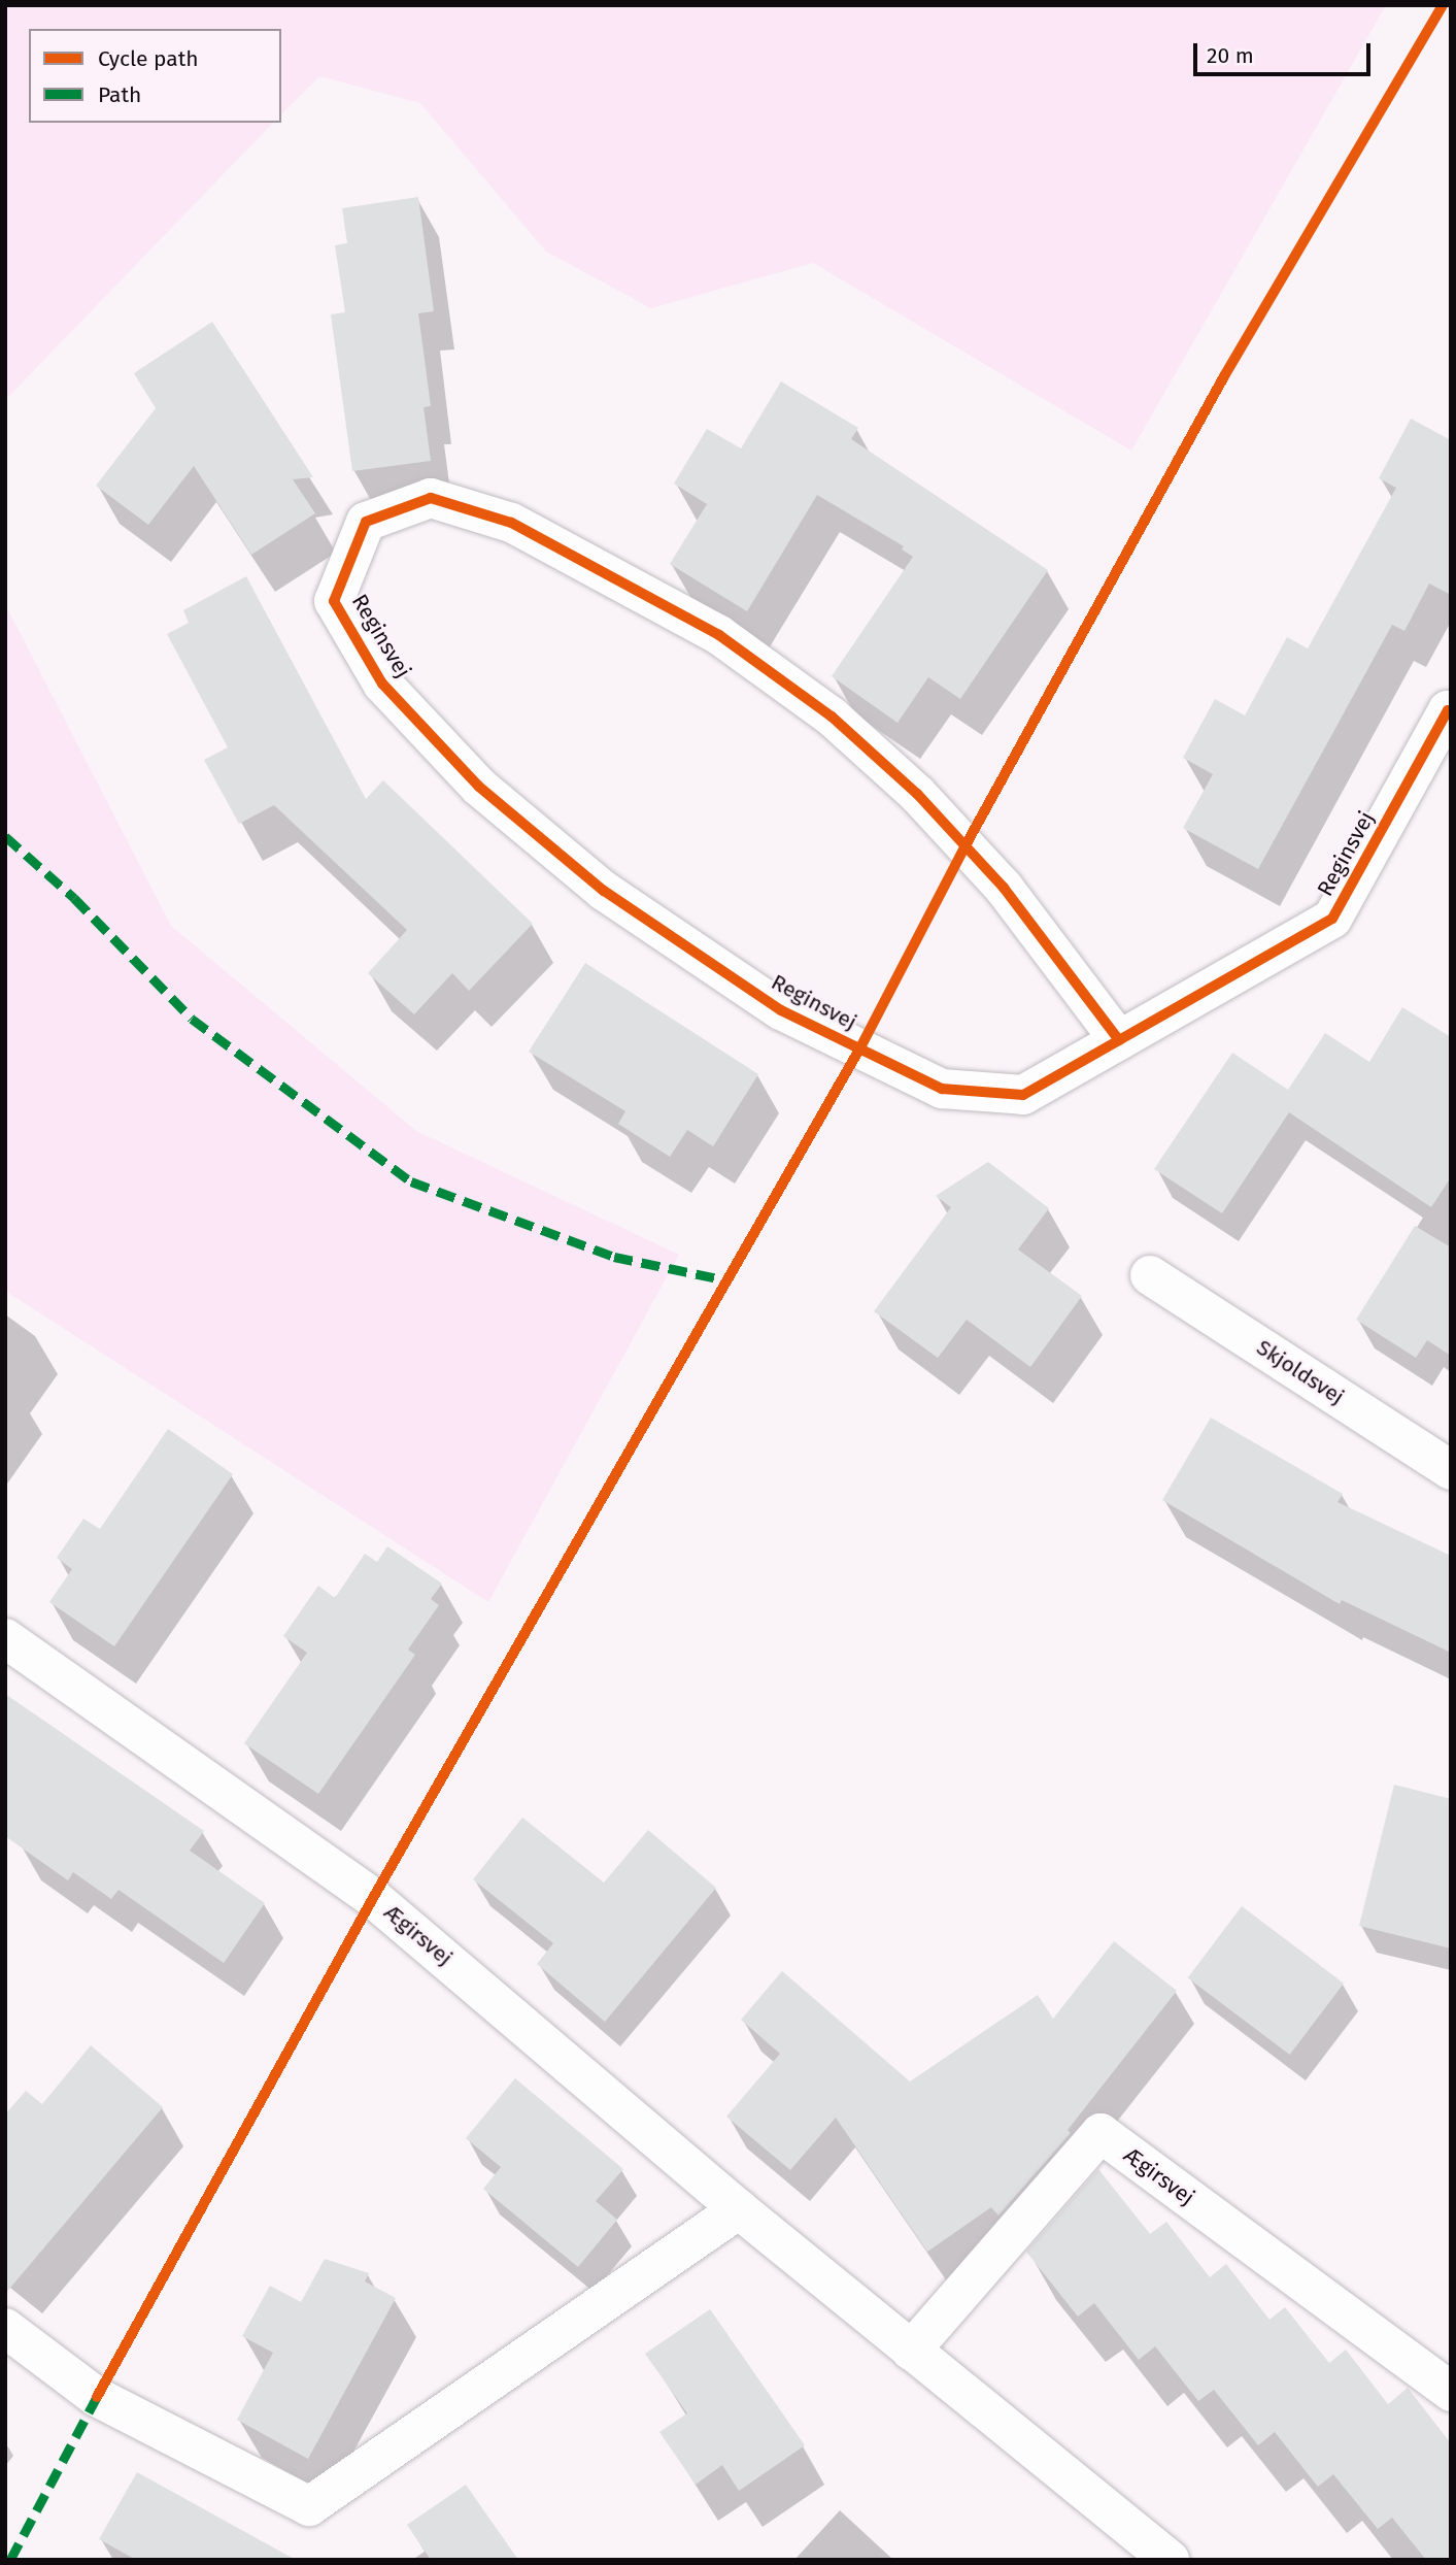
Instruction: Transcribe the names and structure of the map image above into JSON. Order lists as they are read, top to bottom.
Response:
{
  "streets": {
    "street": ["Reginsvej", "Skjoldsvej", "Ægirsvej"]
  },
  "legend": ["Cycle path", "Path"],
  "scale_bar": "20 m"
}
